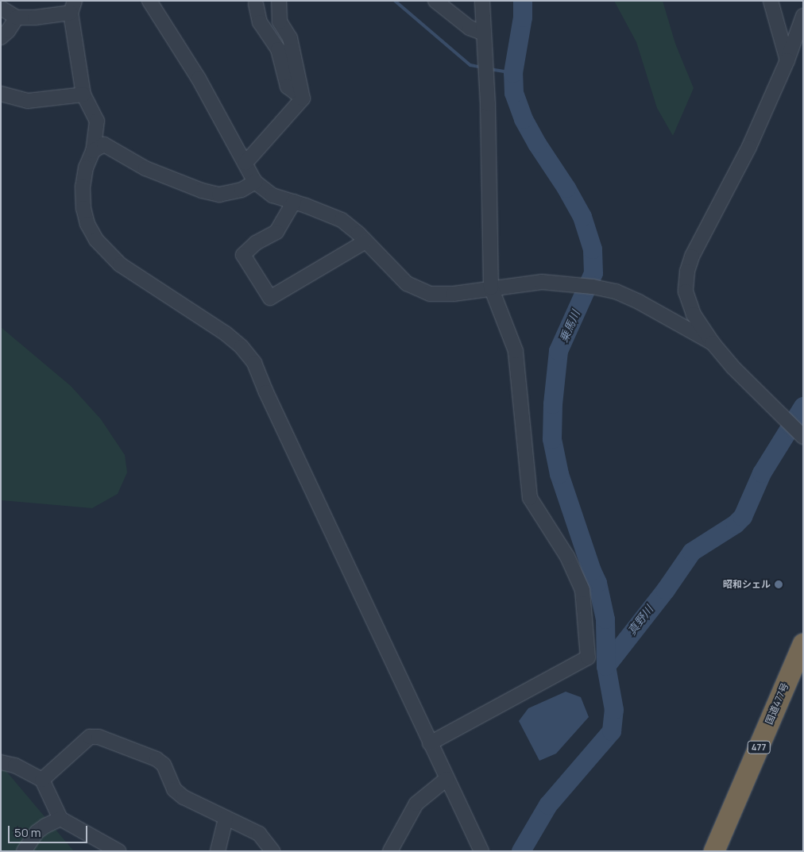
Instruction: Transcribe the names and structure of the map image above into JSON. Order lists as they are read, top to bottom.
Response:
{
  "streets": {
    "highway": ["国道477号", "477"]
  },
  "water": ["乗馬川", "真野川"],
  "places": ["昭和シェル"],
  "scale_bar": "50 m"
}
